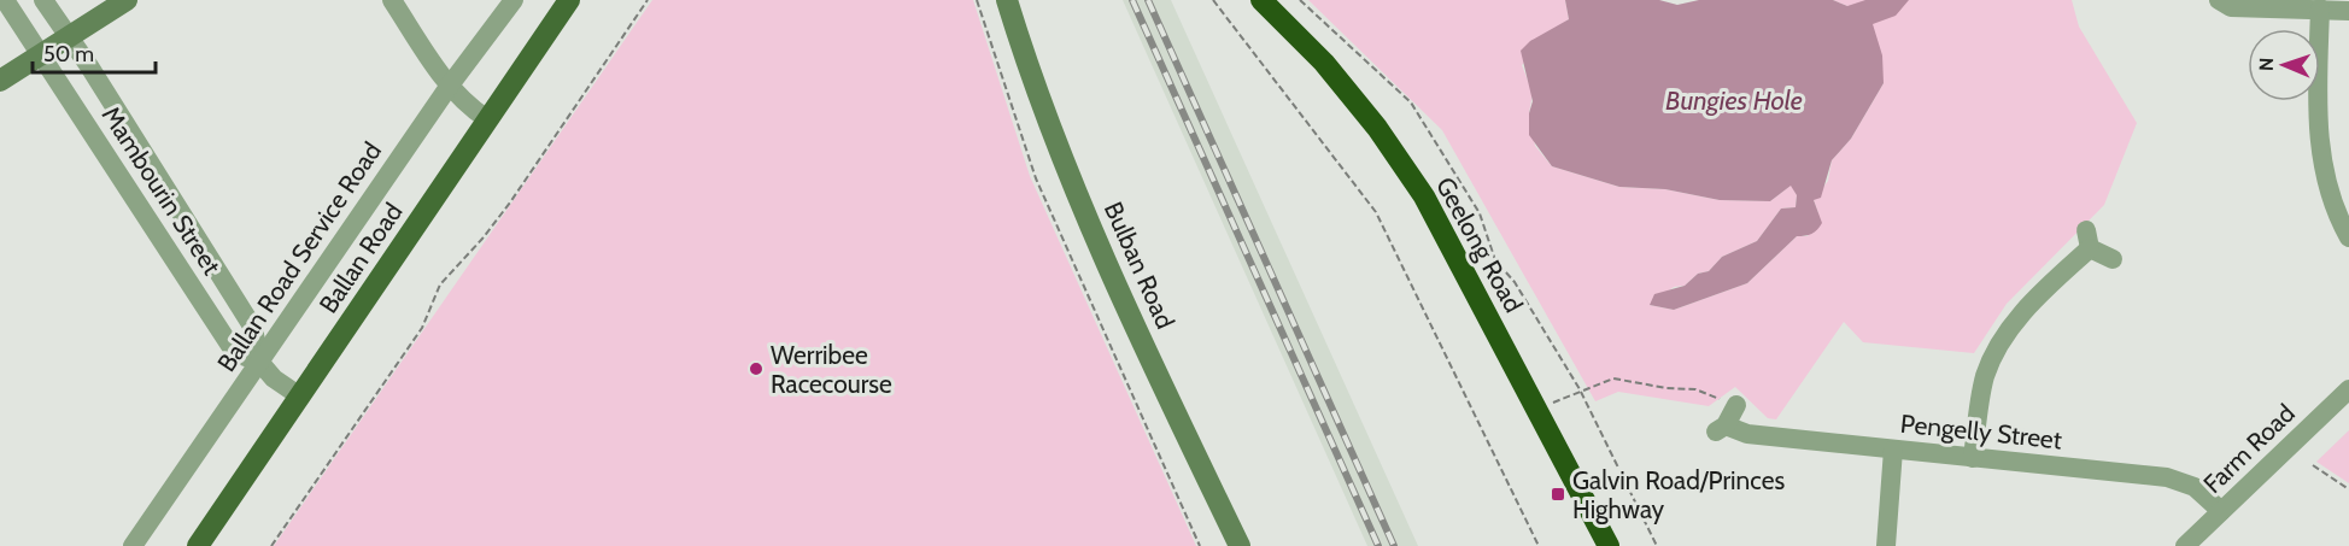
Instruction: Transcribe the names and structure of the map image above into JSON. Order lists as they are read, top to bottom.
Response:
{
  "streets": {
    "highway": ["Geelong Road"],
    "main road": ["Ballan Road"],
    "street": [
      "Mambourin Street",
      "Ballan Road Service Road",
      "Bulban Road",
      "Pengelly Street",
      "Farm Road"
    ]
  },
  "crossings": [
    ["Mambourin Street", "Ballan Road Service Road"],
    ["Mambourin Street", "Ballan Road"],
    ["Pengelly Street", "Farm Road"]
  ],
  "water": ["Bungies Hole"],
  "places": {
    "other": ["Werribee Racecourse"],
    "transit": ["Galvin Road/Princes Highway"]
  },
  "scale_bar": "50 m",
  "north": "left"
}
